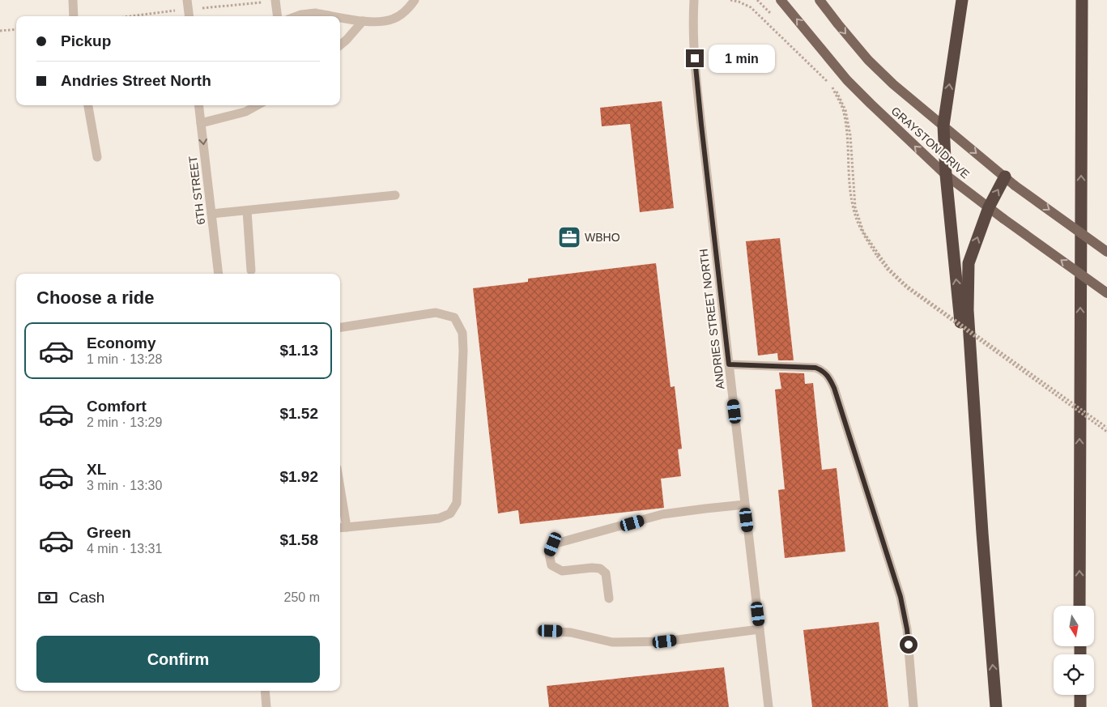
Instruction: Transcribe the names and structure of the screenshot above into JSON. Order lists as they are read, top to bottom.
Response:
{
  "streets": {
    "main road": ["GRAYSTON DRIVE"],
    "lane": ["6TH STREET", "ANDRIES STREET NORTH"]
  },
  "one_way": ["6TH STREET"],
  "places": {
    "office": ["WBHO"]
  },
  "north": "bottom",
  "page": {
    "banner": ["Pickup", "Andries Street North"],
    "bubble": "1 min",
    "heading": "Choose a ride",
    "list": [
      {
        "name": "Economy",
        "note": "1 min · 13:28",
        "value": "$1.13"
      },
      {
        "name": "Comfort",
        "note": "2 min · 13:29",
        "value": "$1.52"
      },
      {
        "name": "XL",
        "note": "3 min · 13:30",
        "value": "$1.92"
      },
      {
        "name": "Green",
        "note": "4 min · 13:31",
        "value": "$1.58"
      }
    ],
    "pay": ["Cash", "250 m"],
    "buttons": "Confirm"
  }
}
